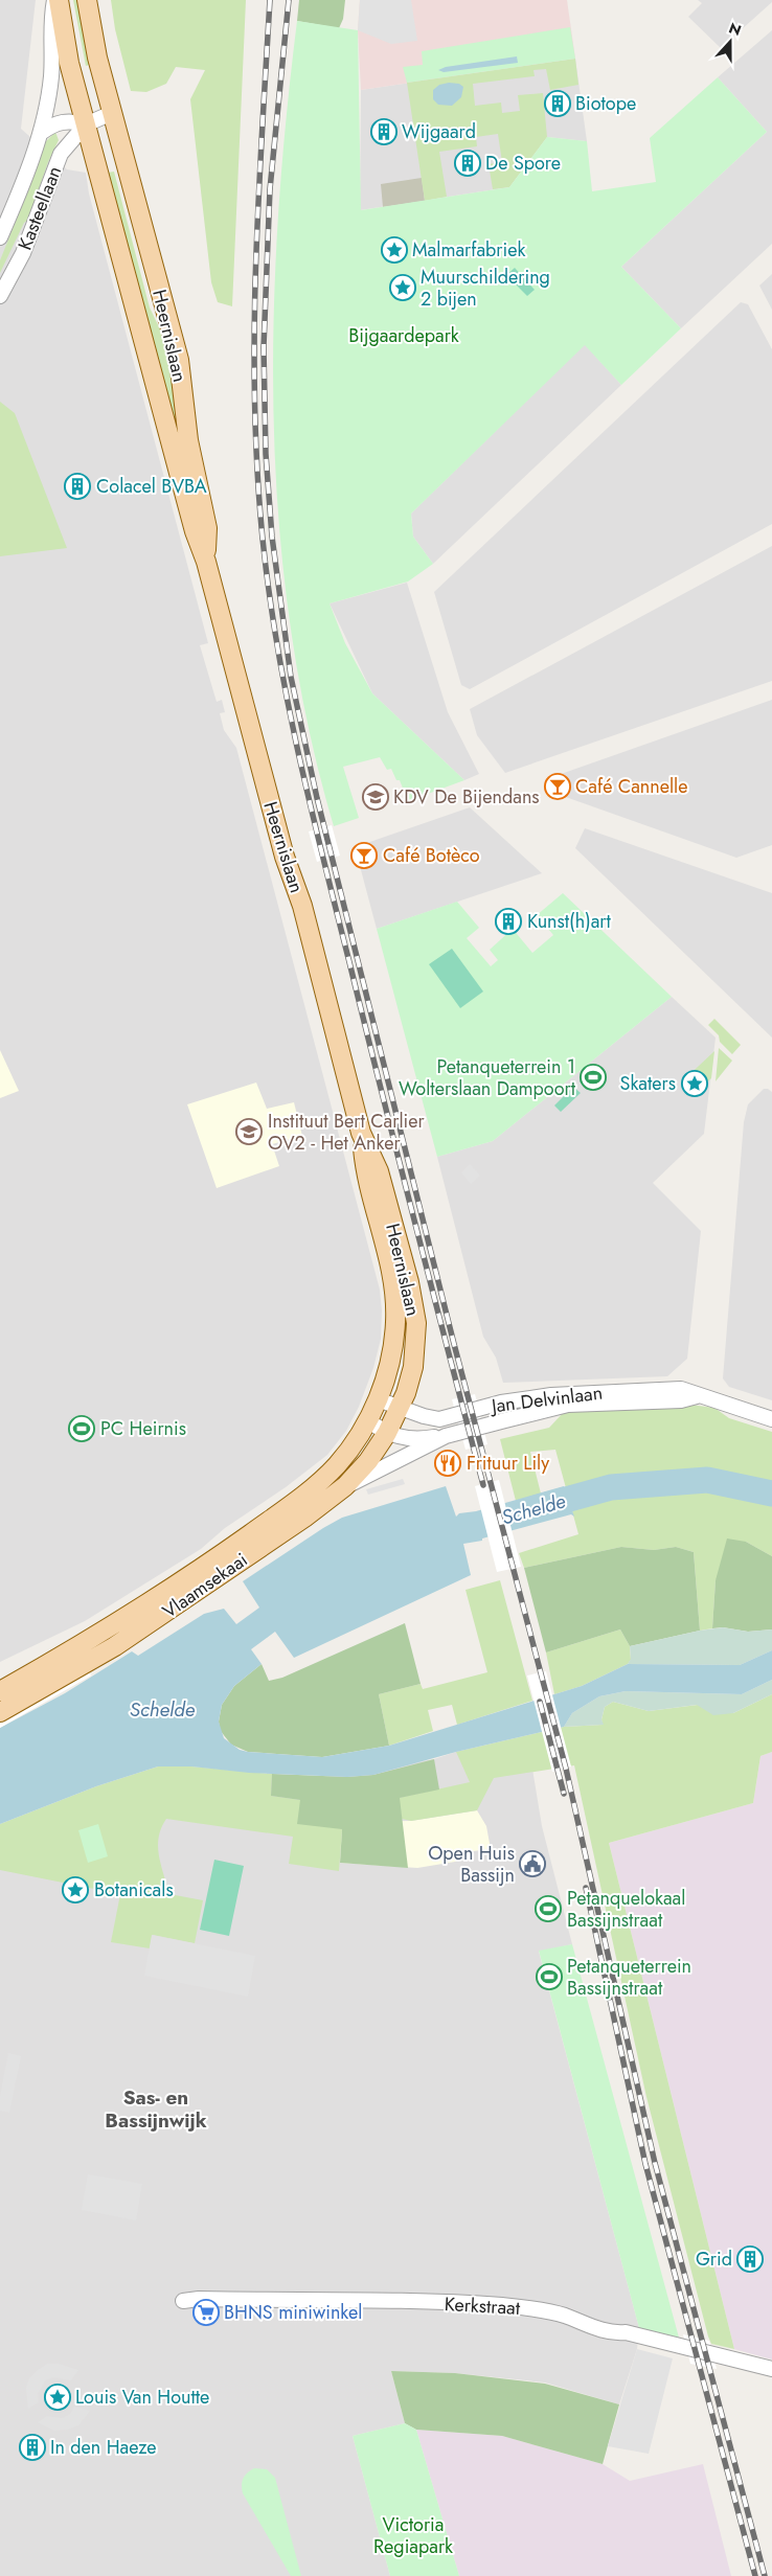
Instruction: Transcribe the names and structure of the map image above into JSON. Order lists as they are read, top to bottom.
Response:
{
  "streets": {
    "main road": ["Heernislaan", "Vlaamsekaai"],
    "street": ["Kasteellaan", "Jan Delvinlaan", "Kerkstraat"]
  },
  "crossings": [
    ["Kasteellaan", "Heernislaan"],
    ["Heernislaan", "Jan Delvinlaan"],
    ["Heernislaan", "Vlaamsekaai"],
    ["Jan Delvinlaan", "Vlaamsekaai"]
  ],
  "districts": ["Sas- en Bassijnwijk"],
  "water": ["Schelde"],
  "parks": ["Bijgaardepark", "Victoria Regiapark"],
  "places": {
    "building": [
      "Biotope",
      "Wijgaard",
      "De Spore",
      "Colacel BVBA",
      "Kunst(h)art",
      "Grid",
      "In den Haeze"
    ],
    "place": [
      "Malmarfabriek",
      "Muurschildering 2 bijen",
      "Skaters",
      "Botanicals",
      "Louis Van Houtte"
    ],
    "bar": ["Café Cannelle", "Café Botèco"],
    "school or university": ["KDV De Bijendans", "Instituut Bert Carlier OV2 - Het Anker"],
    "sports": [
      "Petanqueterrein 1 Wolterslaan Dampoort",
      "PC Heirnis",
      "Petanquelokaal Bassijnstraat",
      "Petanqueterrein Bassijnstraat"
    ],
    "restaurant": ["Frituur Lily"],
    "public building": ["Open Huis Bassijn"],
    "supermarket": ["BHNS miniwinkel"]
  },
  "north": "top"
}
